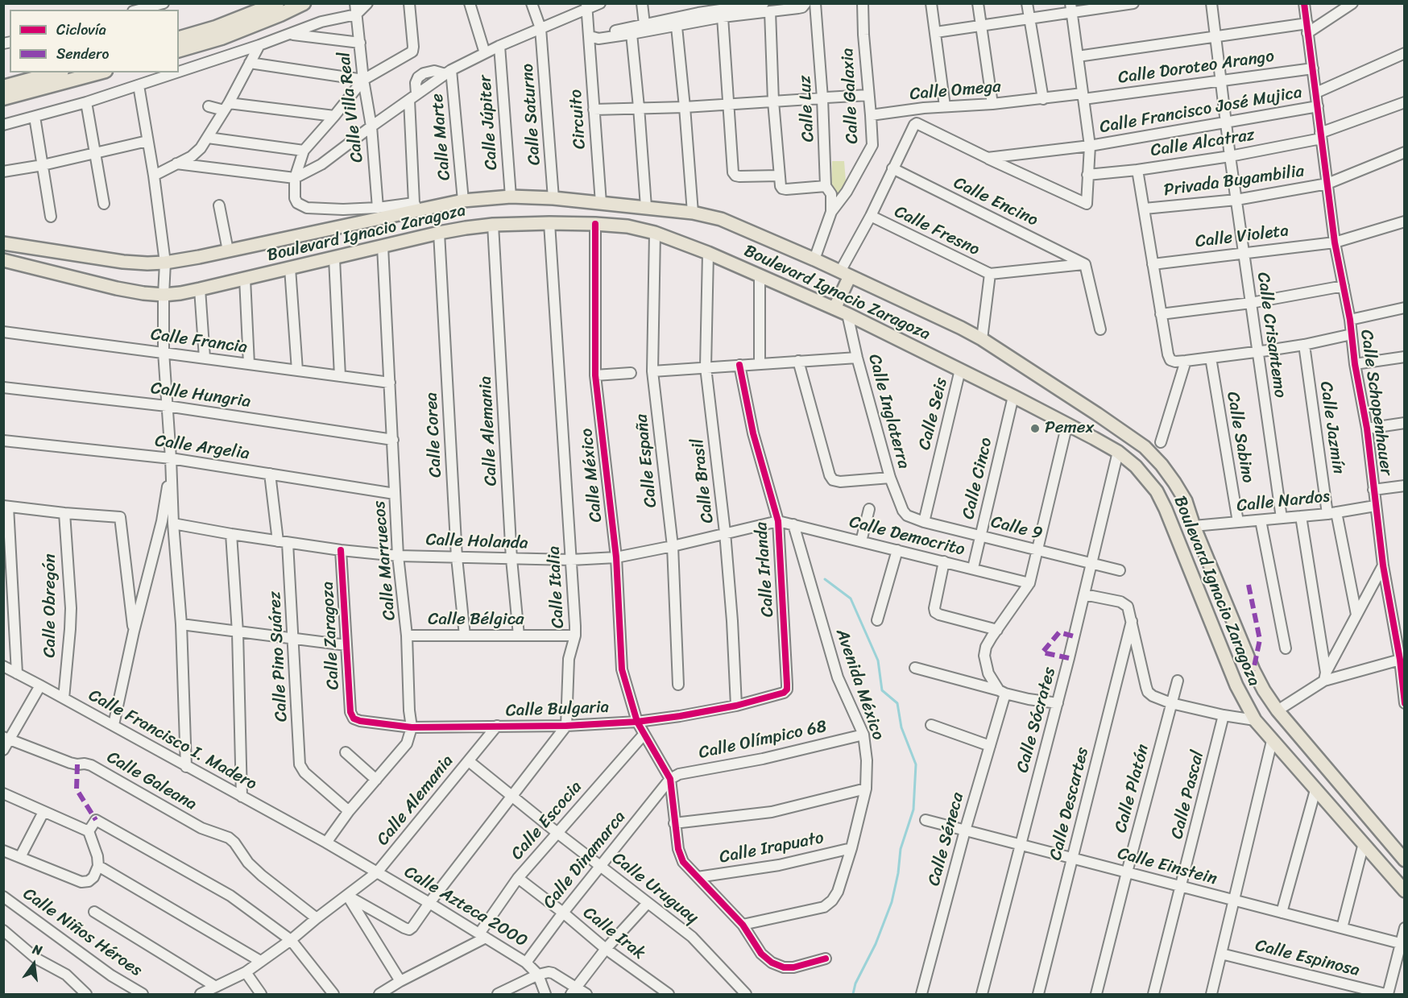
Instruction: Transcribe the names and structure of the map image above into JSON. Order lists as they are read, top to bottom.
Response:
{
  "streets": {
    "main road": ["Boulevard Ignacio Zaragoza"],
    "street": [
      "Calle Doroteo Arango",
      "Calle Omega",
      "Calle Galaxia",
      "Calle Villa Real",
      "Calle Luz",
      "Calle Francisco José Mujica",
      "Calle Saturno",
      "Circuito",
      "Calle Júpiter",
      "Calle Marte",
      "Calle Alcatraz",
      "Privada Bugambilia",
      "Calle Encino",
      "Calle Fresno",
      "Calle Violeta",
      "Calle Crisantemo",
      "Calle Francia",
      "Calle Hungria",
      "Calle Schopenhauer",
      "Calle Inglaterra",
      "Calle Seis",
      "Calle Jazmín",
      "Calle Alemania",
      "Calle Corea",
      "Calle Sabino",
      "Calle Argelia",
      "Calle España",
      "Calle México",
      "Calle Cinco",
      "Calle Brasil",
      "Calle Nardos",
      "Calle 9",
      "Calle Democrito",
      "Calle Holanda",
      "Calle Marruecos",
      "Calle Irlanda",
      "Calle Italia",
      "Calle Obregón",
      "Calle Bélgica",
      "Calle Zaragoza",
      "Calle Pino Suárez",
      "Avenida México",
      "Calle Bulgaria",
      "Calle Sócrates",
      "Calle Francisco I. Madero",
      "Calle Olímpico 68",
      "Calle Galeana",
      "Calle Platón",
      "Calle Pascal",
      "Calle Descartes",
      "Calle Escocia",
      "Calle Séneca",
      "Calle Irapuato",
      "Calle Dinamarca",
      "Calle Einstein",
      "Calle Uruguay",
      "Calle Azteca 2000",
      "Calle Niños Héroes",
      "Calle Irak",
      "Calle Espinosa"
    ]
  },
  "crossings": [
    ["Calle Doroteo Arango", "Calle Omega"],
    ["Calle Doroteo Arango", "Calle Crisantemo"],
    ["Calle Doroteo Arango", "Calle Schopenhauer"],
    ["Calle Omega", "Calle Galaxia"],
    ["Calle Galaxia", "Calle Luz"],
    ["Calle Galaxia", "Boulevard Ignacio Zaragoza"],
    ["Calle Francisco José Mujica", "Calle Crisantemo"],
    ["Calle Francisco José Mujica", "Calle Schopenhauer"],
    ["Calle Saturno", "Boulevard Ignacio Zaragoza"],
    ["Circuito", "Boulevard Ignacio Zaragoza"],
    ["Calle Júpiter", "Boulevard Ignacio Zaragoza"],
    ["Calle Marte", "Boulevard Ignacio Zaragoza"],
    ["Calle Alcatraz", "Calle Crisantemo"],
    ["Calle Alcatraz", "Calle Schopenhauer"],
    ["Privada Bugambilia", "Calle Crisantemo"],
    ["Privada Bugambilia", "Calle Schopenhauer"],
    ["Boulevard Ignacio Zaragoza", "Calle Inglaterra"],
    ["Boulevard Ignacio Zaragoza", "Calle Seis"],
    ["Boulevard Ignacio Zaragoza", "Calle Alemania"],
    ["Boulevard Ignacio Zaragoza", "Calle Corea"],
    ["Boulevard Ignacio Zaragoza", "Calle España"],
    ["Boulevard Ignacio Zaragoza", "Calle México"],
    ["Boulevard Ignacio Zaragoza", "Calle Cinco"],
    ["Boulevard Ignacio Zaragoza", "Calle Brasil"],
    ["Boulevard Ignacio Zaragoza", "Calle Nardos"],
    ["Boulevard Ignacio Zaragoza", "Calle Marruecos"],
    ["Boulevard Ignacio Zaragoza", "Calle Italia"],
    ["Boulevard Ignacio Zaragoza", "Calle Sócrates"],
    ["Calle Violeta", "Calle Crisantemo"],
    ["Calle Violeta", "Calle Schopenhauer"],
    ["Calle Crisantemo", "Calle Nardos"],
    ["Calle Francia", "Calle Marruecos"],
    ["Calle Hungria", "Calle Marruecos"],
    ["Calle Schopenhauer", "Calle Nardos"],
    ["Calle Inglaterra", "Calle 9"],
    ["Calle Seis", "Calle 9"],
    ["Calle Jazmín", "Calle Nardos"],
    ["Calle Alemania", "Calle Holanda"],
    ["Calle Alemania", "Calle Bélgica"],
    ["Calle Alemania", "Calle Bulgaria"],
    ["Calle Alemania", "Calle Galeana"],
    ["Calle Alemania", "Calle Uruguay"],
    ["Calle Alemania", "Calle Azteca 2000"],
    ["Calle Corea", "Calle Holanda"],
    ["Calle Corea", "Calle Bélgica"],
    ["Calle Sabino", "Calle Nardos"],
    ["Calle Argelia", "Calle Marruecos"],
    ["Calle Argelia", "Calle Pino Suárez"],
    ["Calle España", "Calle Holanda"],
    ["Calle México", "Calle Holanda"],
    ["Calle México", "Calle Bulgaria"],
    ["Calle Cinco", "Calle 9"],
    ["Calle Cinco", "Calle Democrito"],
    ["Calle Brasil", "Calle Holanda"],
    ["Calle Brasil", "Calle Bulgaria"],
    ["Calle 9", "Calle Sócrates"],
    ["Calle Democrito", "Calle Holanda"],
    ["Calle Democrito", "Calle Irlanda"],
    ["Calle Democrito", "Avenida México"],
    ["Calle Holanda", "Calle Marruecos"],
    ["Calle Holanda", "Calle Irlanda"],
    ["Calle Holanda", "Calle Italia"],
    ["Calle Holanda", "Calle Zaragoza"],
    ["Calle Holanda", "Calle Pino Suárez"],
    ["Calle Marruecos", "Calle Bélgica"],
    ["Calle Marruecos", "Calle Bulgaria"],
    ["Calle Irlanda", "Calle Bulgaria"],
    ["Calle Italia", "Calle Bélgica"],
    ["Calle Italia", "Calle Bulgaria"],
    ["Calle Obregón", "Calle Francisco I. Madero"],
    ["Calle Zaragoza", "Calle Bulgaria"],
    ["Avenida México", "Calle Olímpico 68"],
    ["Avenida México", "Calle Irapuato"],
    ["Calle Sócrates", "Calle Einstein"],
    ["Calle Francisco I. Madero", "Calle Azteca 2000"],
    ["Calle Olímpico 68", "Calle Dinamarca"],
    ["Calle Platón", "Calle Einstein"],
    ["Calle Pascal", "Calle Einstein"],
    ["Calle Descartes", "Calle Einstein"],
    ["Calle Escocia", "Calle Uruguay"],
    ["Calle Escocia", "Calle Azteca 2000"],
    ["Calle Escocia", "Calle Irak"],
    ["Calle Séneca", "Calle Einstein"],
    ["Calle Dinamarca", "Calle Uruguay"],
    ["Calle Dinamarca", "Calle Azteca 2000"],
    ["Calle Dinamarca", "Calle Irak"]
  ],
  "places": ["Pemex"],
  "legend": ["Ciclovía", "Sendero"],
  "north": "top"
}
